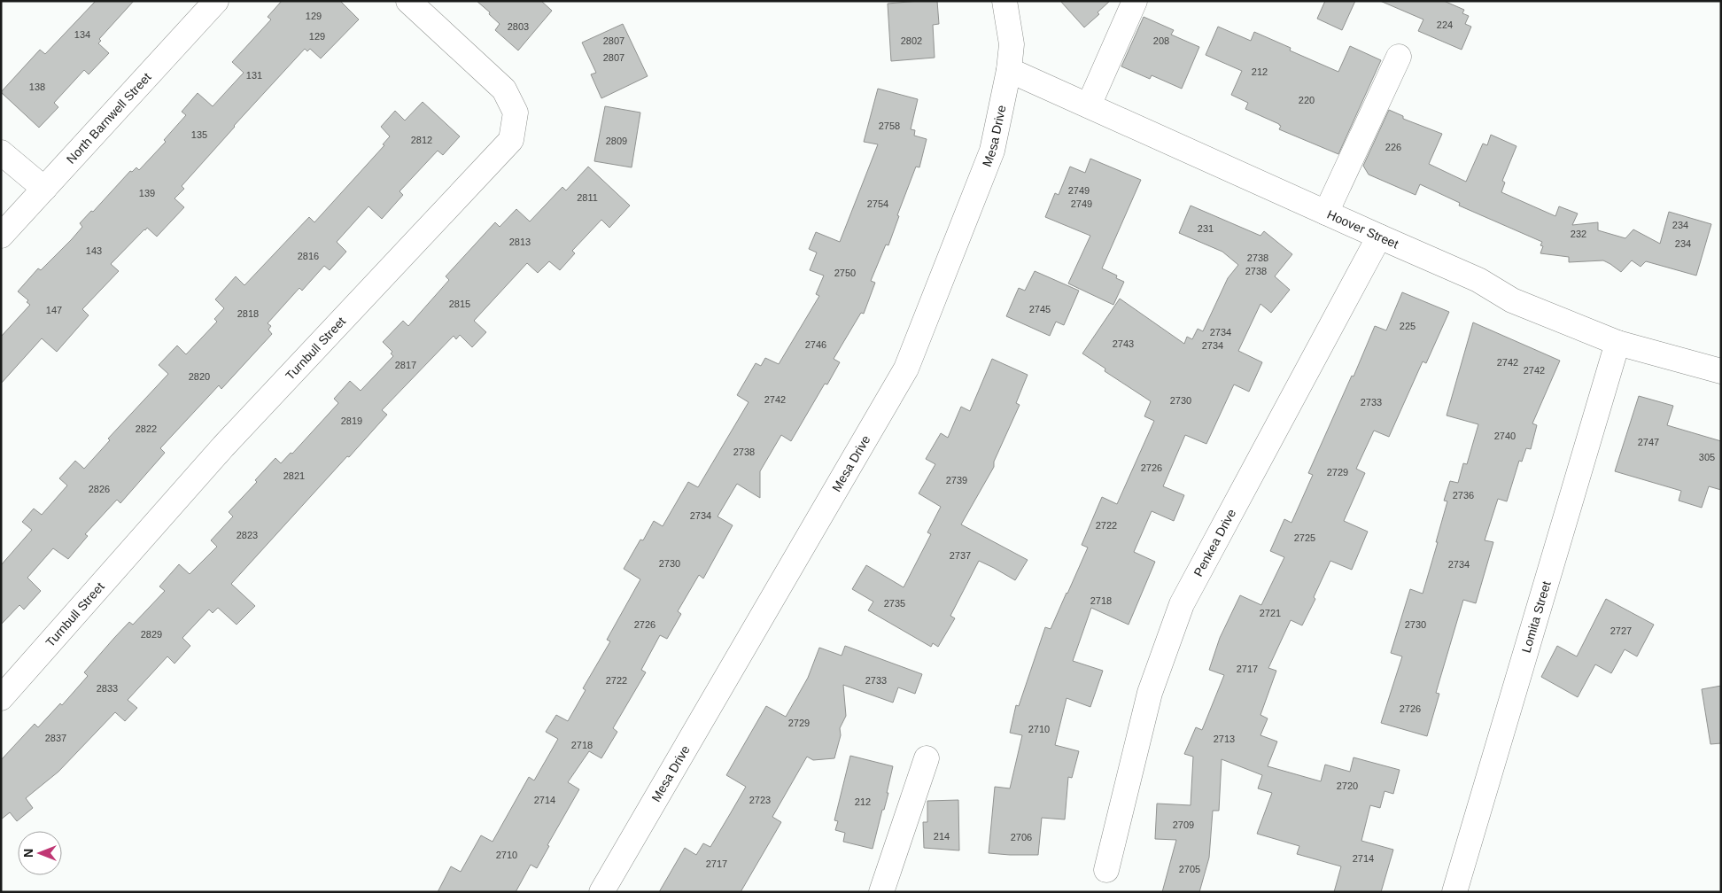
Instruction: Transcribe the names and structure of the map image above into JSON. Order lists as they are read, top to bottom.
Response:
{
  "streets": {
    "street": [
      "North Barnwell Street",
      "Mesa Drive",
      "Hoover Street",
      "Turnbull Street",
      "Penkea Drive",
      "Lomita Street"
    ]
  },
  "crossings": [
    ["Mesa Drive", "Hoover Street"],
    ["Hoover Street", "Penkea Drive"],
    ["Hoover Street", "Lomita Street"]
  ],
  "house_numbers": [
    "129",
    "224",
    "2803",
    "134",
    "129",
    "2807",
    "2802",
    "208",
    "2807",
    "212",
    "131",
    "138",
    "220",
    "2758",
    "135",
    "2812",
    "2809",
    "226",
    "2749",
    "139",
    "2811",
    "2754",
    "2749",
    "234",
    "231",
    "232",
    "2813",
    "234",
    "143",
    "2816",
    "2738",
    "2738",
    "2750",
    "2815",
    "2745",
    "147",
    "2818",
    "225",
    "2734",
    "2743",
    "2746",
    "2734",
    "2742",
    "2817",
    "2742",
    "2820",
    "2742",
    "2730",
    "2733",
    "2819",
    "2822",
    "2740",
    "2747",
    "2738",
    "305",
    "2726",
    "2729",
    "2821",
    "2739",
    "2826",
    "2736",
    "2734",
    "2722",
    "2823",
    "2725",
    "2737",
    "2730",
    "2734",
    "2718",
    "2735",
    "2721",
    "2726",
    "2730",
    "2727",
    "2829",
    "2717",
    "2722",
    "2733",
    "2833",
    "2726",
    "2729",
    "2710",
    "2837",
    "2713",
    "2718",
    "2720",
    "2714",
    "2723",
    "212",
    "2709",
    "214",
    "2706",
    "2710",
    "2714",
    "2717",
    "2705"
  ],
  "north": "left"
}
